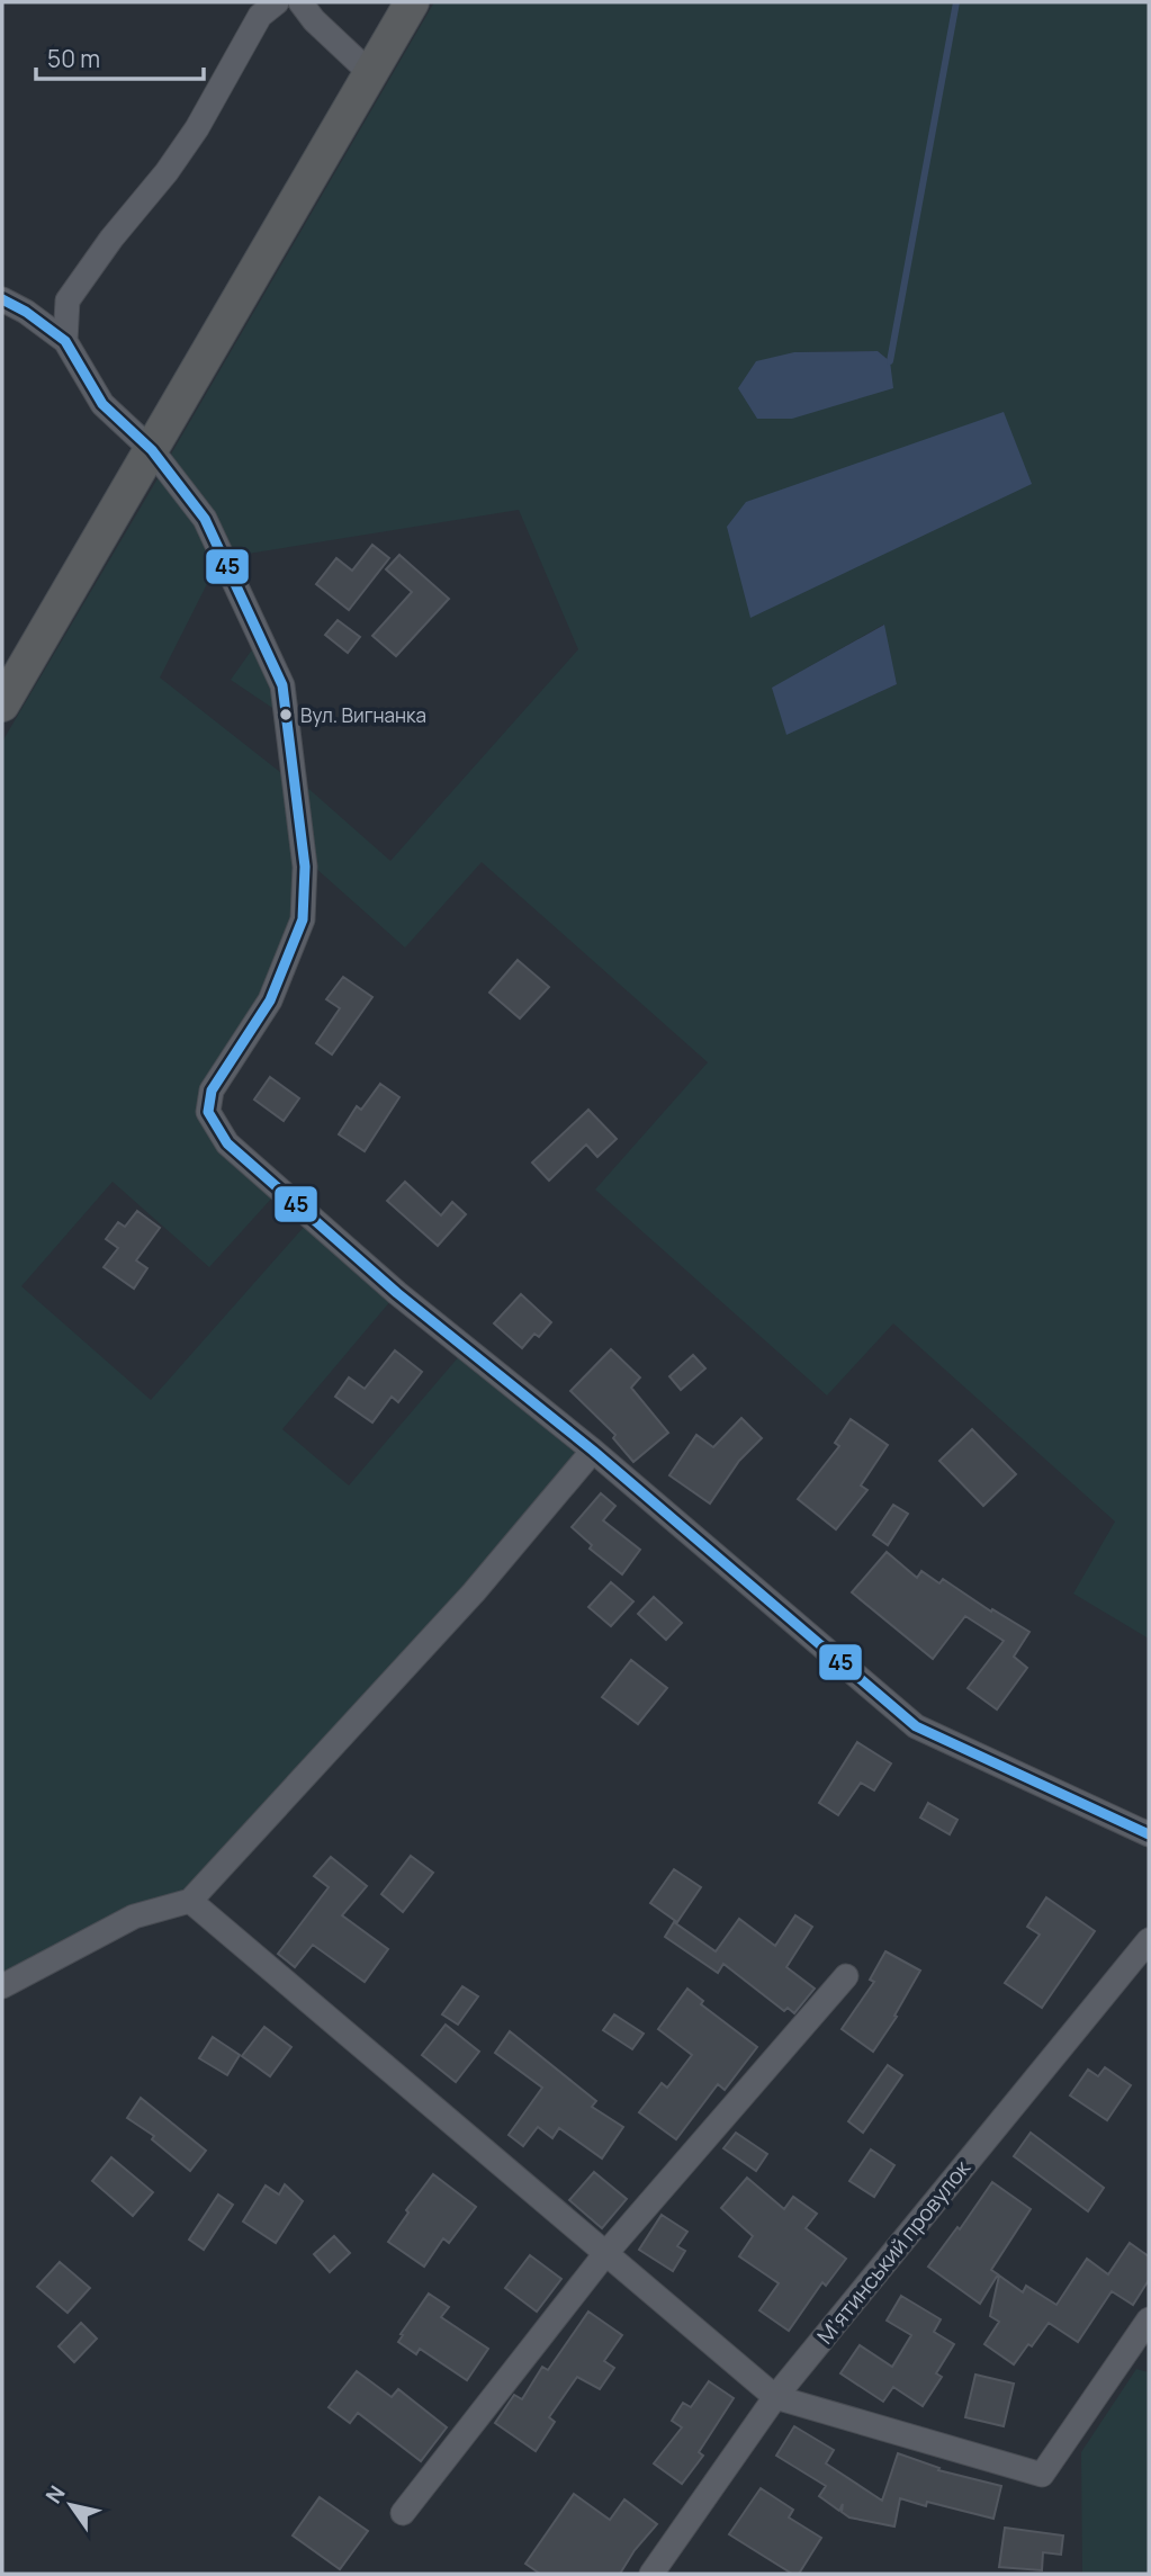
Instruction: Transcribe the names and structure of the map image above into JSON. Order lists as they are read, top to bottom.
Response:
{
  "streets": {
    "street": ["Мʼятинський провулок"]
  },
  "places": ["Вул. Вигнанка"],
  "lines": ["transit line 45"],
  "scale_bar": "50 m",
  "north": "top left"
}
